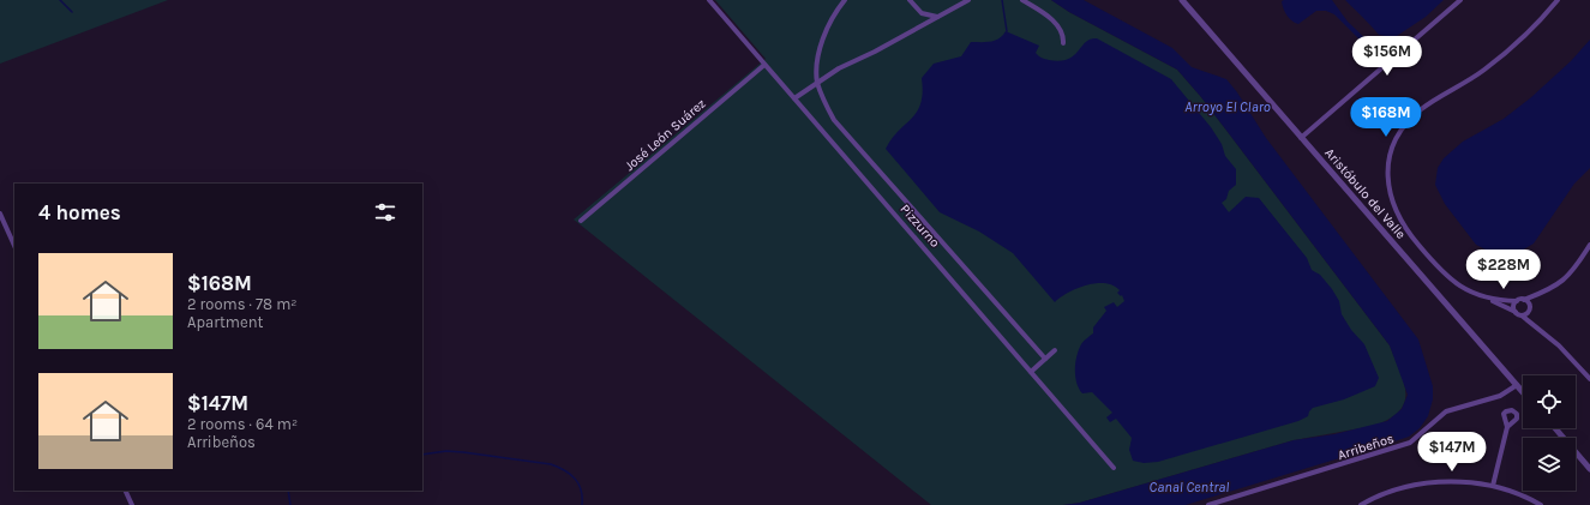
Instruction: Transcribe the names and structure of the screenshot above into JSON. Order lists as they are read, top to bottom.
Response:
{
  "streets": {
    "street": [
      "José León Suárez",
      "Aristóbulo del Valle",
      "Pizzurno",
      "Arribeños"
    ]
  },
  "crossings": [
    ["José León Suárez", "Pizzurno"],
    ["Aristóbulo del Valle", "Arribeños"]
  ],
  "water": ["Arroyo El Claro", "Canal Central"],
  "page": {
    "price": [
      "$156M",
      "$168M",
      "$228M",
      "$147M"
    ],
    "heading": "4 homes",
    "list": [
      {
        "name": "$168M",
        "note": "2 rooms · 78 m² · Apartment"
      },
      {
        "name": "$147M",
        "note": "2 rooms · 64 m² · Arribeños"
      }
    ]
  }
}
